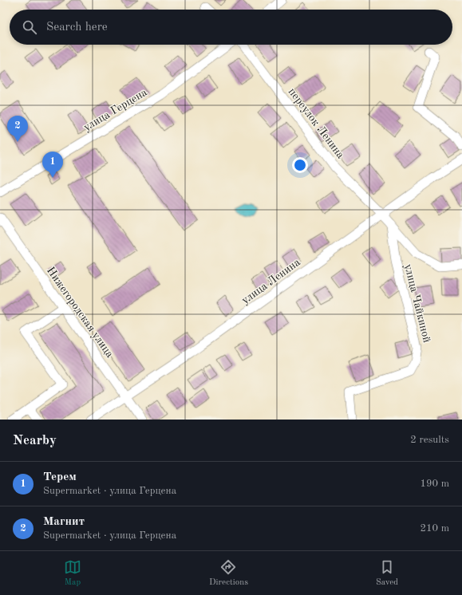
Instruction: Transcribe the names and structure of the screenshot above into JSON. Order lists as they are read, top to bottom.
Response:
{
  "streets": {
    "street": [
      "улица Герцена",
      "переулок Ленина",
      "улица Ленина",
      "улица Чайкиной",
      "Нижегородская улица"
    ]
  },
  "crossings": [
    ["переулок Ленина", "улица Ленина"],
    ["переулок Ленина", "улица Чайкиной"],
    ["улица Ленина", "Нижегородская улица"]
  ],
  "page": {
    "search": "Search here",
    "pins": ["2", "1"],
    "heading": ["Nearby", "2 results"],
    "list": [
      {
        "mark": "1",
        "name": "Терем",
        "note": "Supermarket · улица Герцена",
        "value": "190 m"
      },
      {
        "mark": "2",
        "name": "Магнит",
        "note": "Supermarket · улица Герцена",
        "value": "210 m"
      }
    ],
    "nav": ["Map", "Directions", "Saved"]
  }
}
